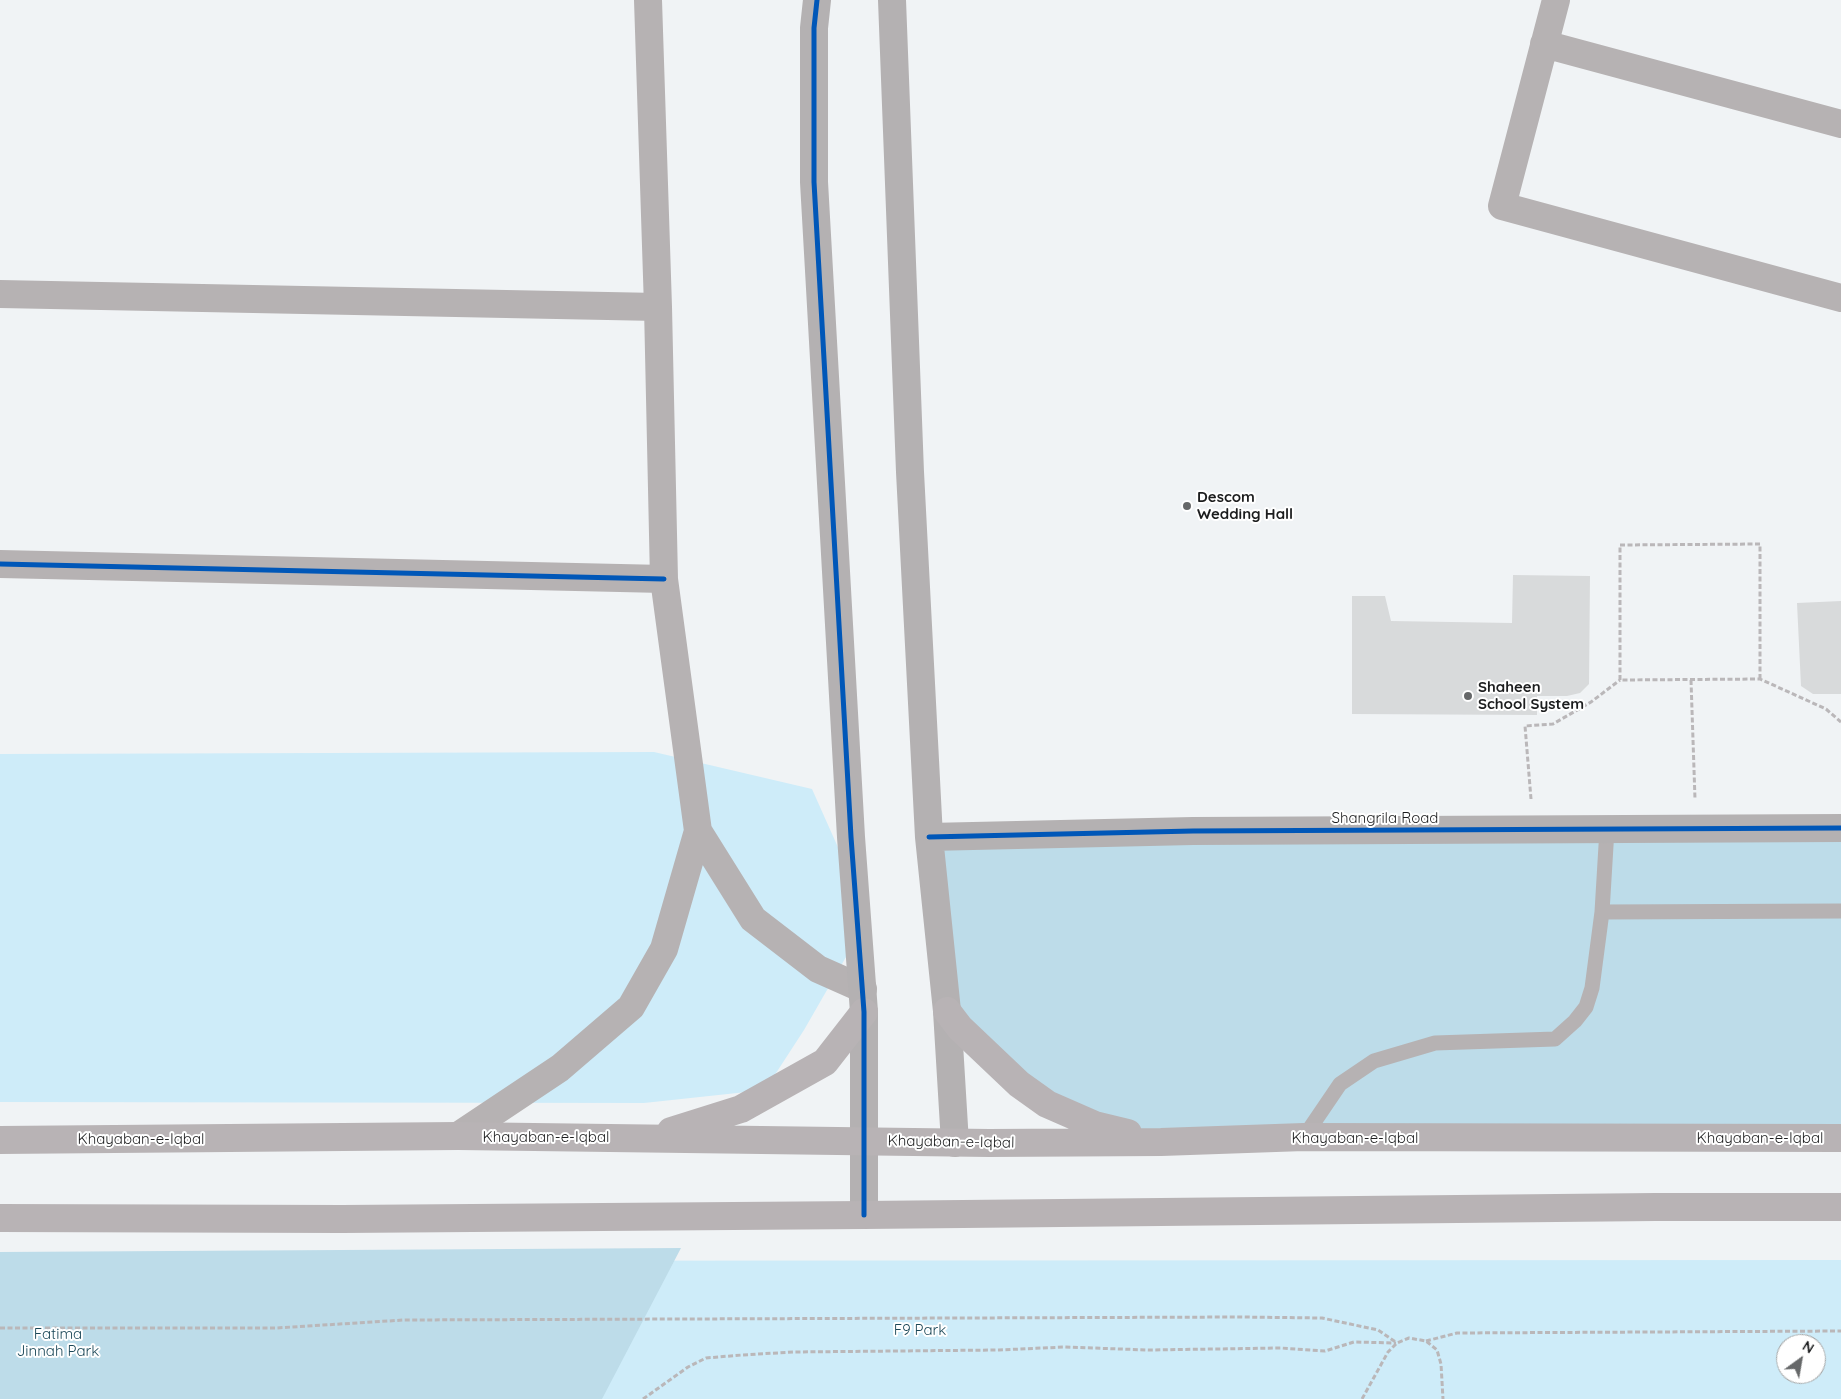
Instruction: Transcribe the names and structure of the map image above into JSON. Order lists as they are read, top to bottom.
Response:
{
  "streets": {
    "main road": ["Khayaban-e-Iqbal"],
    "street": ["Shangrila Road"]
  },
  "parks": ["F9 Park", "Fatima Jinnah Park"],
  "places": ["Descom Wedding Hall", "Shaheen School System"],
  "north": "top right"
}
